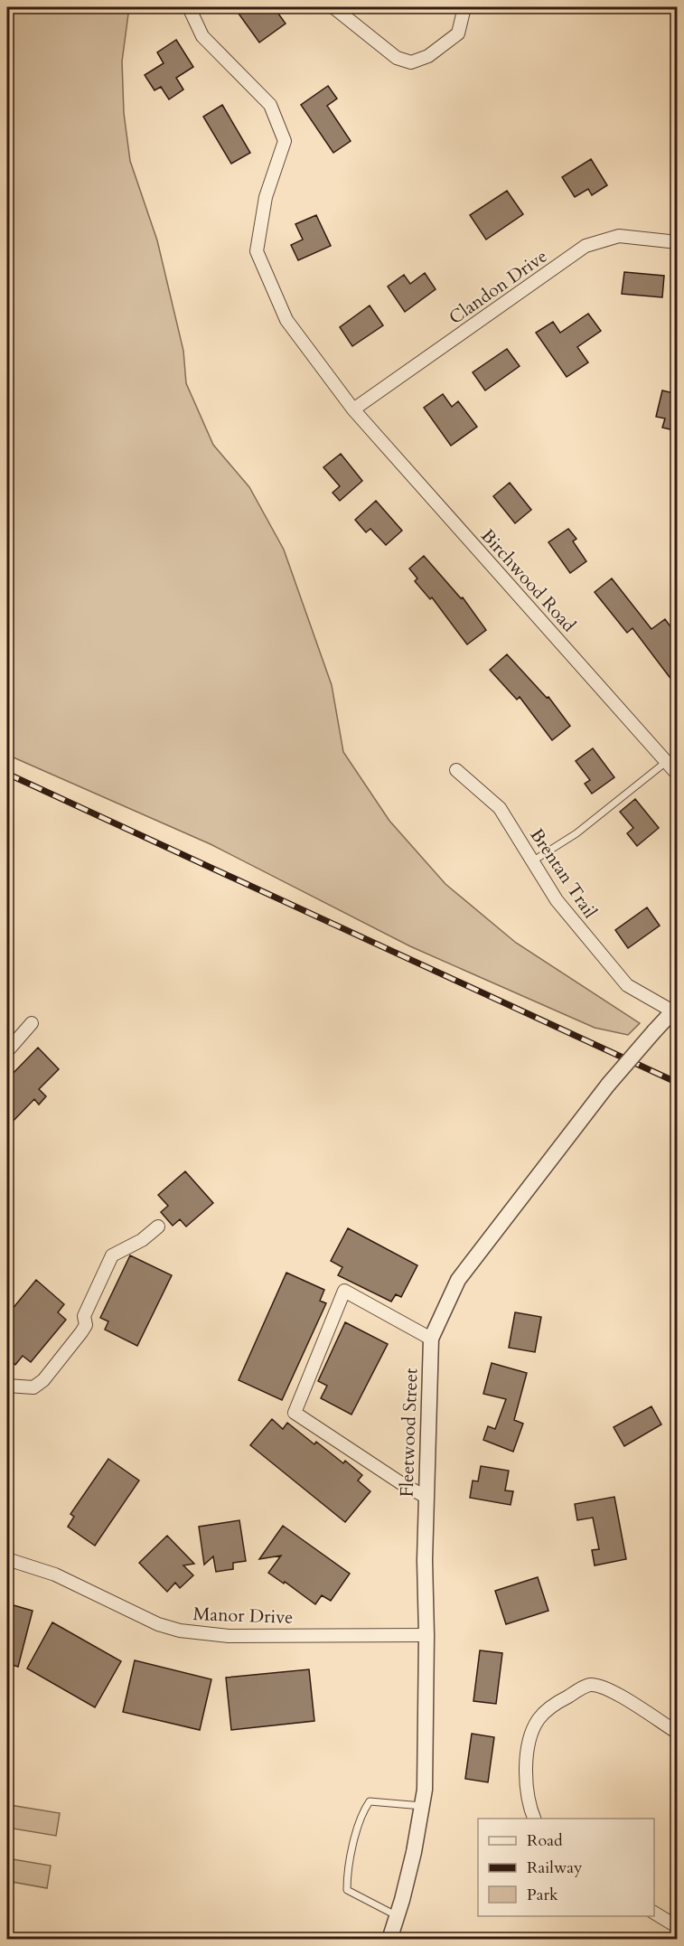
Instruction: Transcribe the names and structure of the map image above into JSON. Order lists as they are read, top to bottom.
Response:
{
  "streets": {
    "street": [
      "Clandon Drive",
      "Birchwood Road",
      "Brentan Trail",
      "Fleetwood Street",
      "Manor Drive"
    ]
  },
  "crossings": [
    ["Clandon Drive", "Birchwood Road"],
    ["Brentan Trail", "Fleetwood Street"],
    ["Fleetwood Street", "Manor Drive"]
  ],
  "legend": ["Road", "Railway", "Park"]
}
